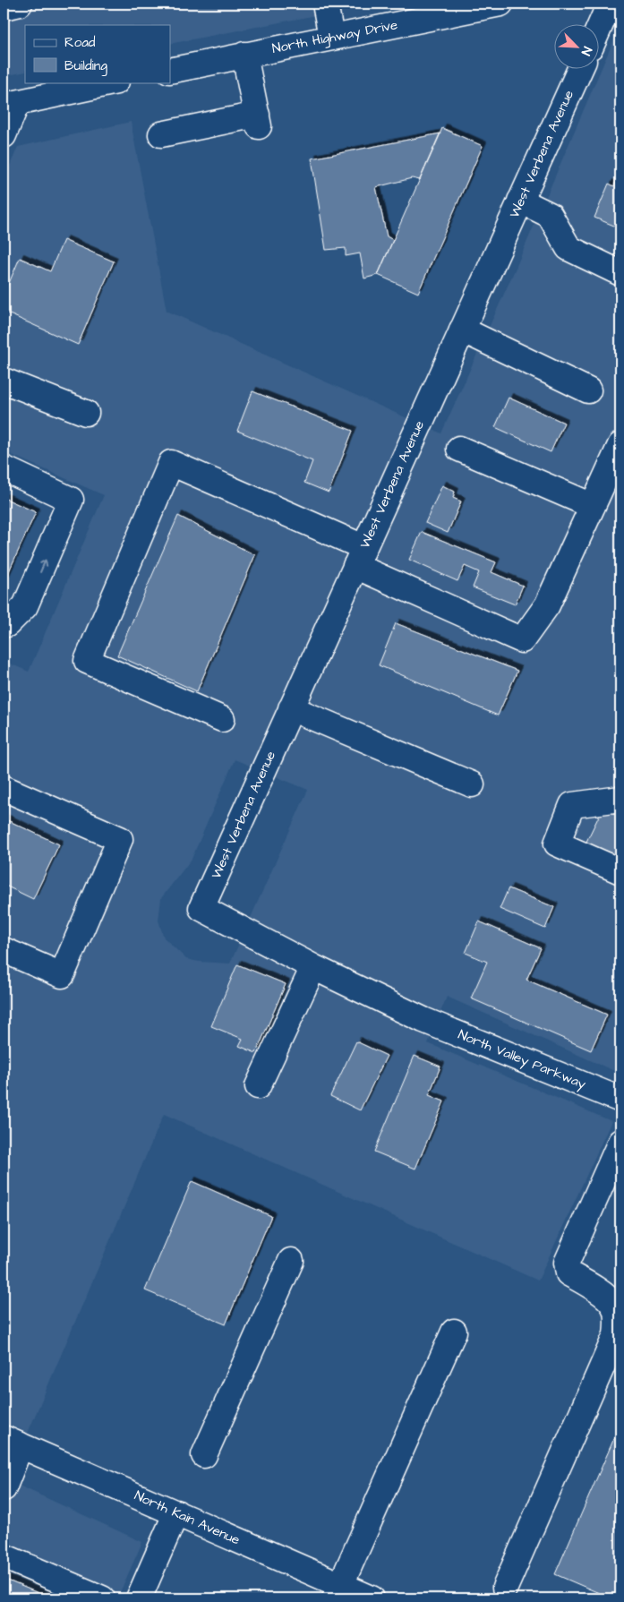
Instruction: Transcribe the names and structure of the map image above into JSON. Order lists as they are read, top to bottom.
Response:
{
  "streets": {
    "street": [
      "North Highway Drive",
      "West Verbena Avenue",
      "North Valley Parkway",
      "North Kain Avenue"
    ]
  },
  "crossings": [
    ["West Verbena Avenue", "North Valley Parkway"]
  ],
  "legend": ["Road", "Building"],
  "north": "bottom right"
}
